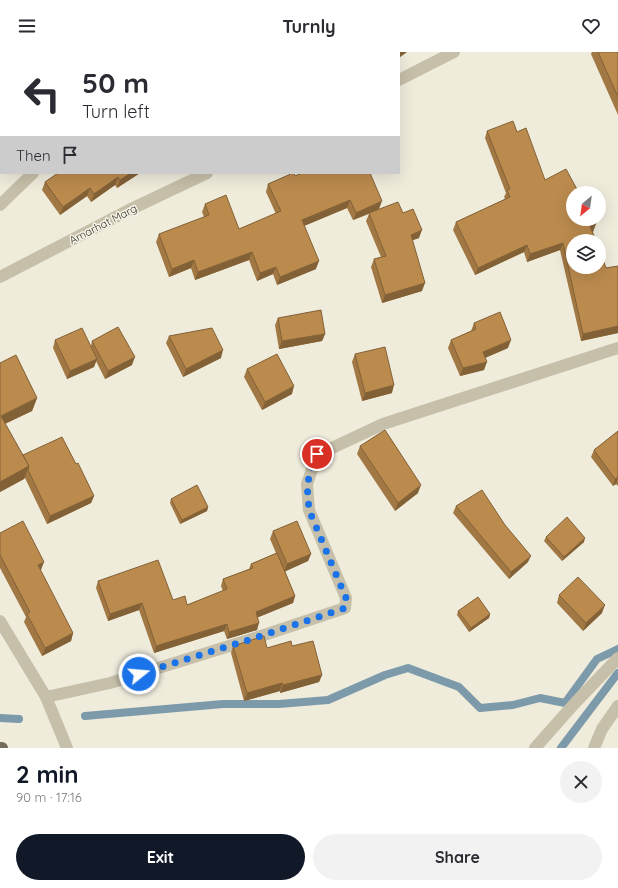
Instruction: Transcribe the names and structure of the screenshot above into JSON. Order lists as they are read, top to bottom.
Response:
{
  "streets": {
    "street": ["Amarhat Marg"]
  },
  "north": "bottom left",
  "page": {
    "header": "Turnly",
    "turn": ["50 m", "Turn left"],
    "then": "Then",
    "heading": ["2 min", "90 m · 17:16"],
    "buttons": ["Exit", "Share"]
  }
}
